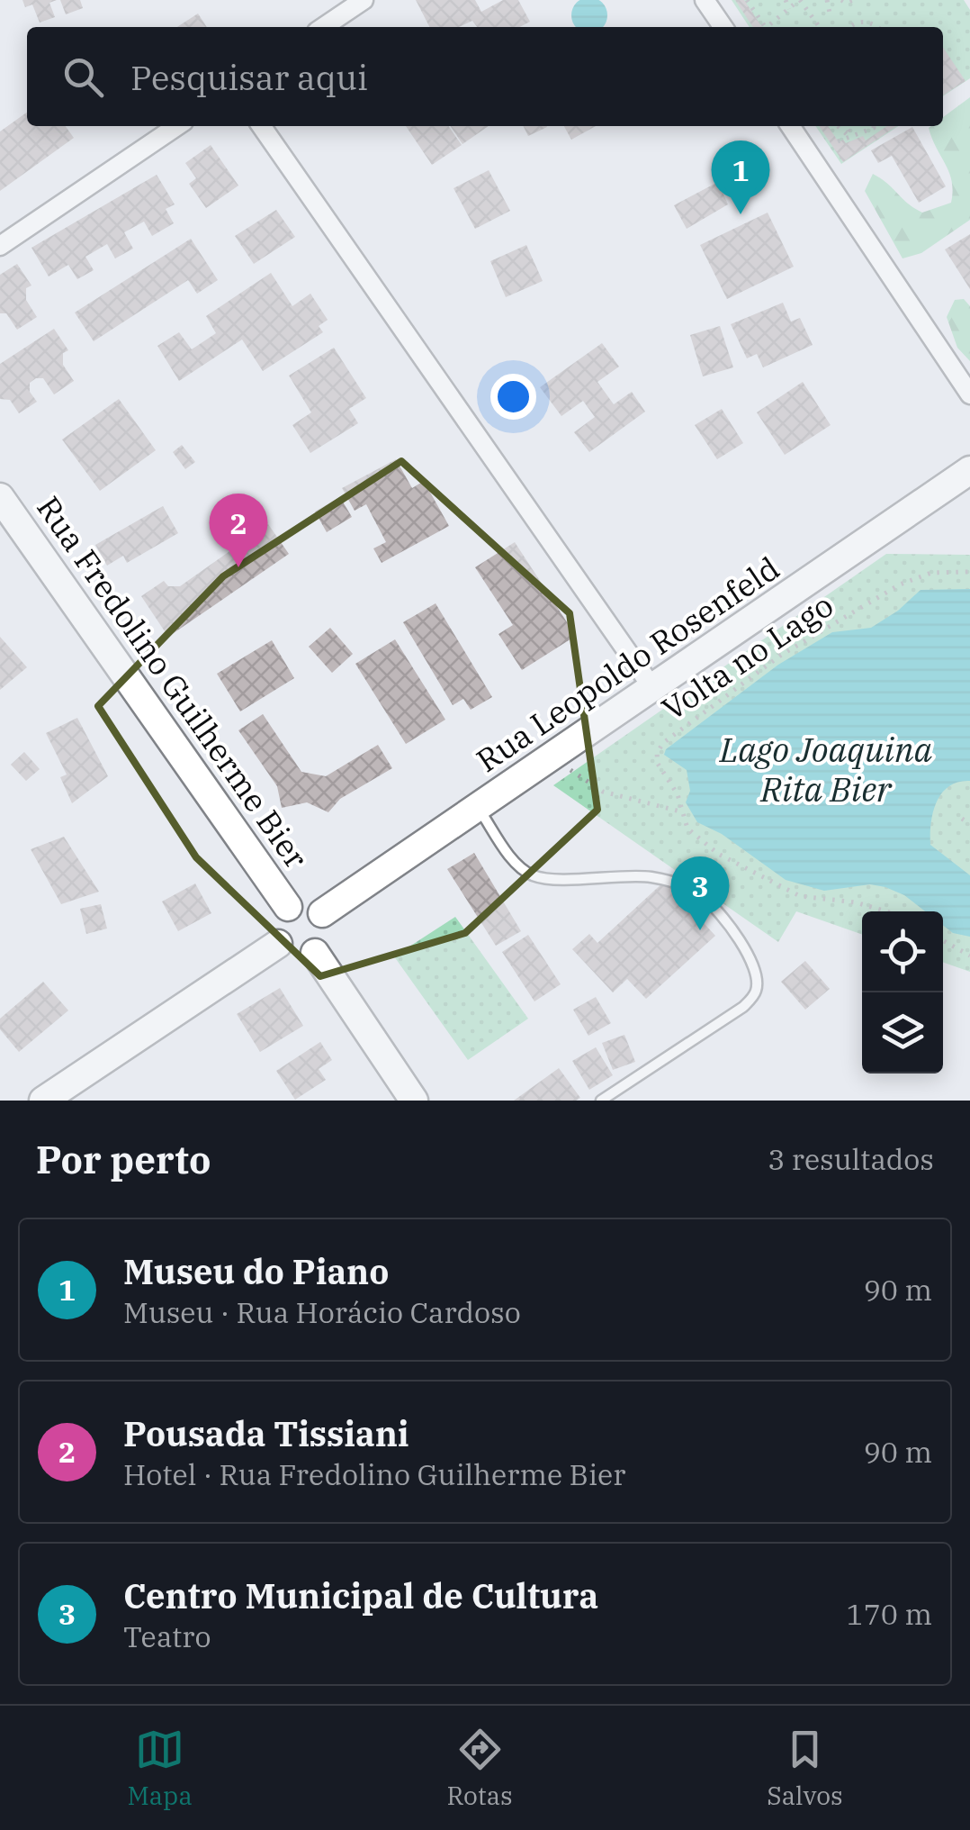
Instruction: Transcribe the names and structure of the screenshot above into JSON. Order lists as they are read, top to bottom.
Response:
{
  "streets": {
    "street": ["Rua Leopoldo Rosenfeld", "Rua Fredolino Guilherme Bier"],
    "path": ["Volta no Lago"]
  },
  "crossings": [
    ["Rua Leopoldo Rosenfeld", "Rua Fredolino Guilherme Bier"]
  ],
  "water": ["Lago Joaquina Rita Bier"],
  "page": {
    "search": "Pesquisar aqui",
    "pins": ["1", "2", "3"],
    "heading": ["Por perto", "3 resultados"],
    "list": [
      {
        "mark": "1",
        "name": "Museu do Piano",
        "note": "Museu · Rua Horácio Cardoso",
        "value": "90 m"
      },
      {
        "mark": "2",
        "name": "Pousada Tissiani",
        "note": "Hotel · Rua Fredolino Guilherme Bier",
        "value": "90 m"
      },
      {
        "mark": "3",
        "name": "Centro Municipal de Cultura",
        "note": "Teatro",
        "value": "170 m"
      }
    ],
    "nav": ["Mapa", "Rotas", "Salvos"]
  }
}
